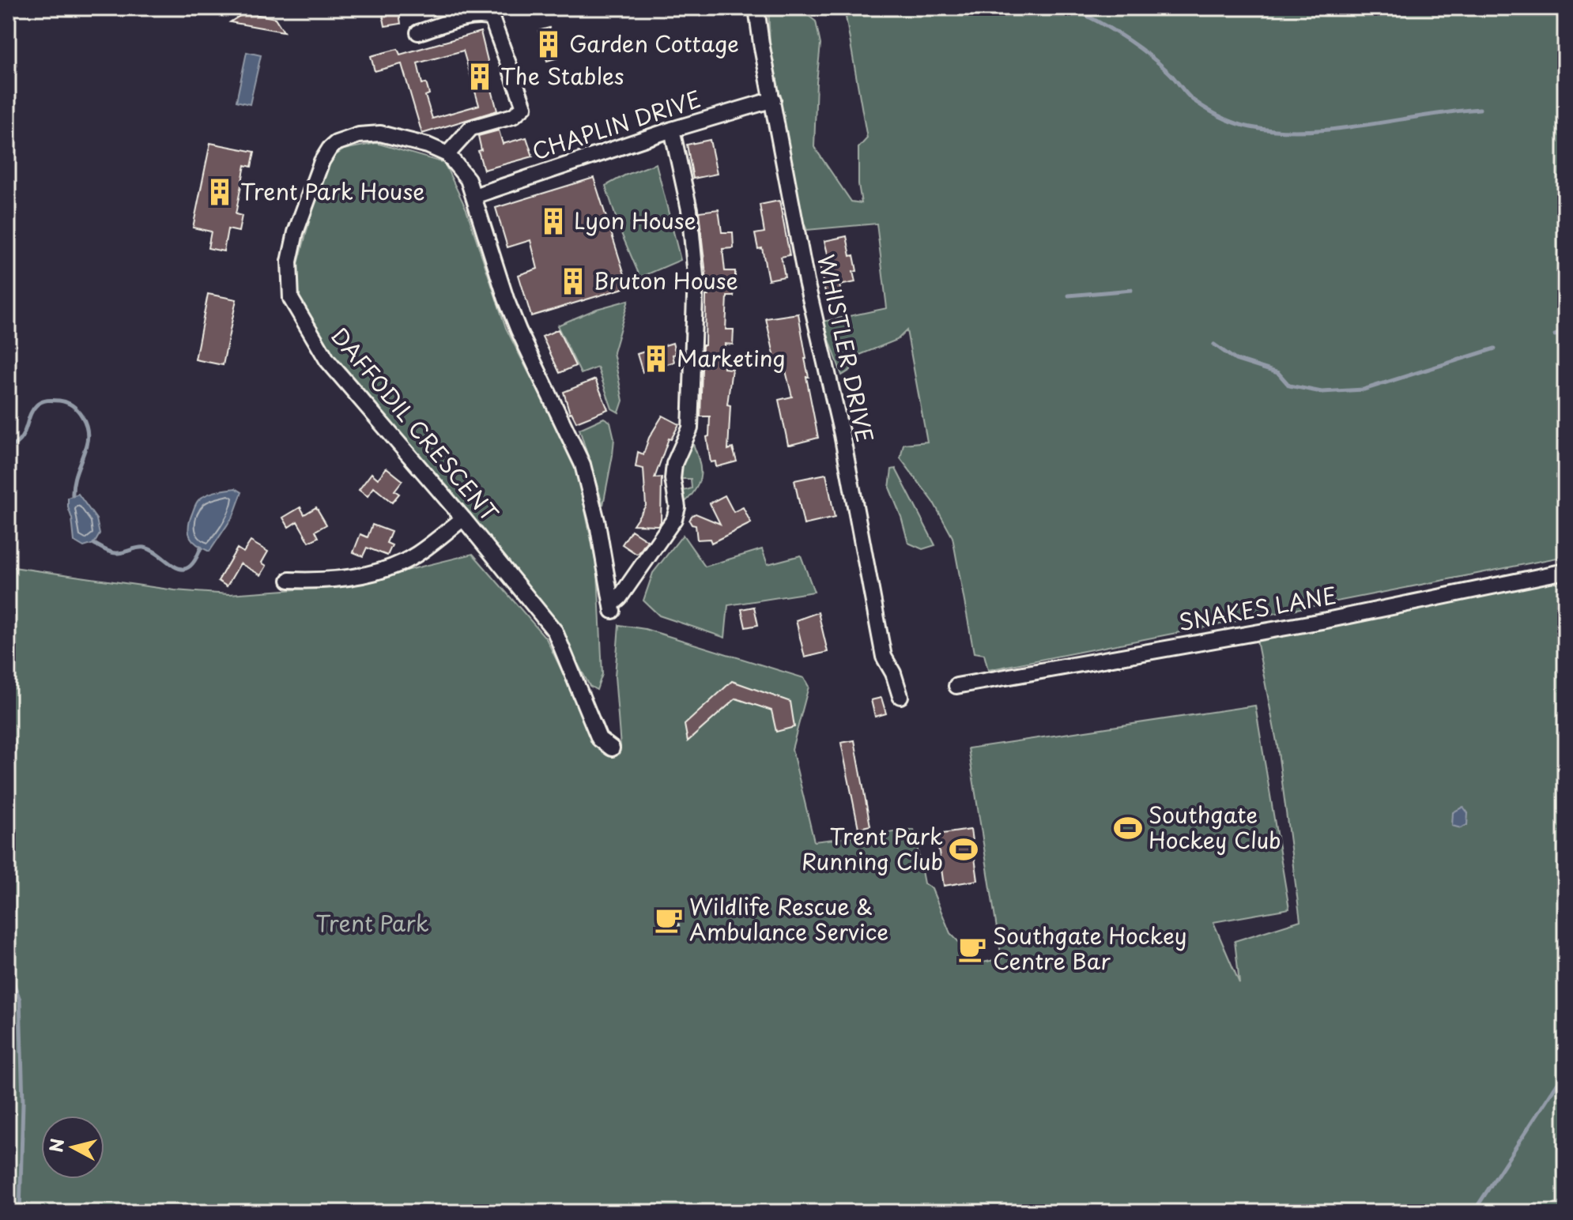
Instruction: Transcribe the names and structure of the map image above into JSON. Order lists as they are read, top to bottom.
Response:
{
  "streets": {
    "street": [
      "CHAPLIN DRIVE",
      "WHISTLER DRIVE",
      "DAFFODIL CRESCENT",
      "SNAKES LANE"
    ]
  },
  "crossings": [
    ["CHAPLIN DRIVE", "WHISTLER DRIVE"]
  ],
  "parks": ["Trent Park"],
  "places": {
    "building": [
      "Garden Cottage",
      "The Stables",
      "Trent Park House",
      "Lyon House",
      "Bruton House",
      "Marketing"
    ],
    "sports": ["Southgate Hockey Club", "Trent Park Running Club"],
    "cafe": ["Wildlife Rescue & Ambulance Service", "Southgate Hockey Centre Bar"]
  },
  "north": "left"
}
